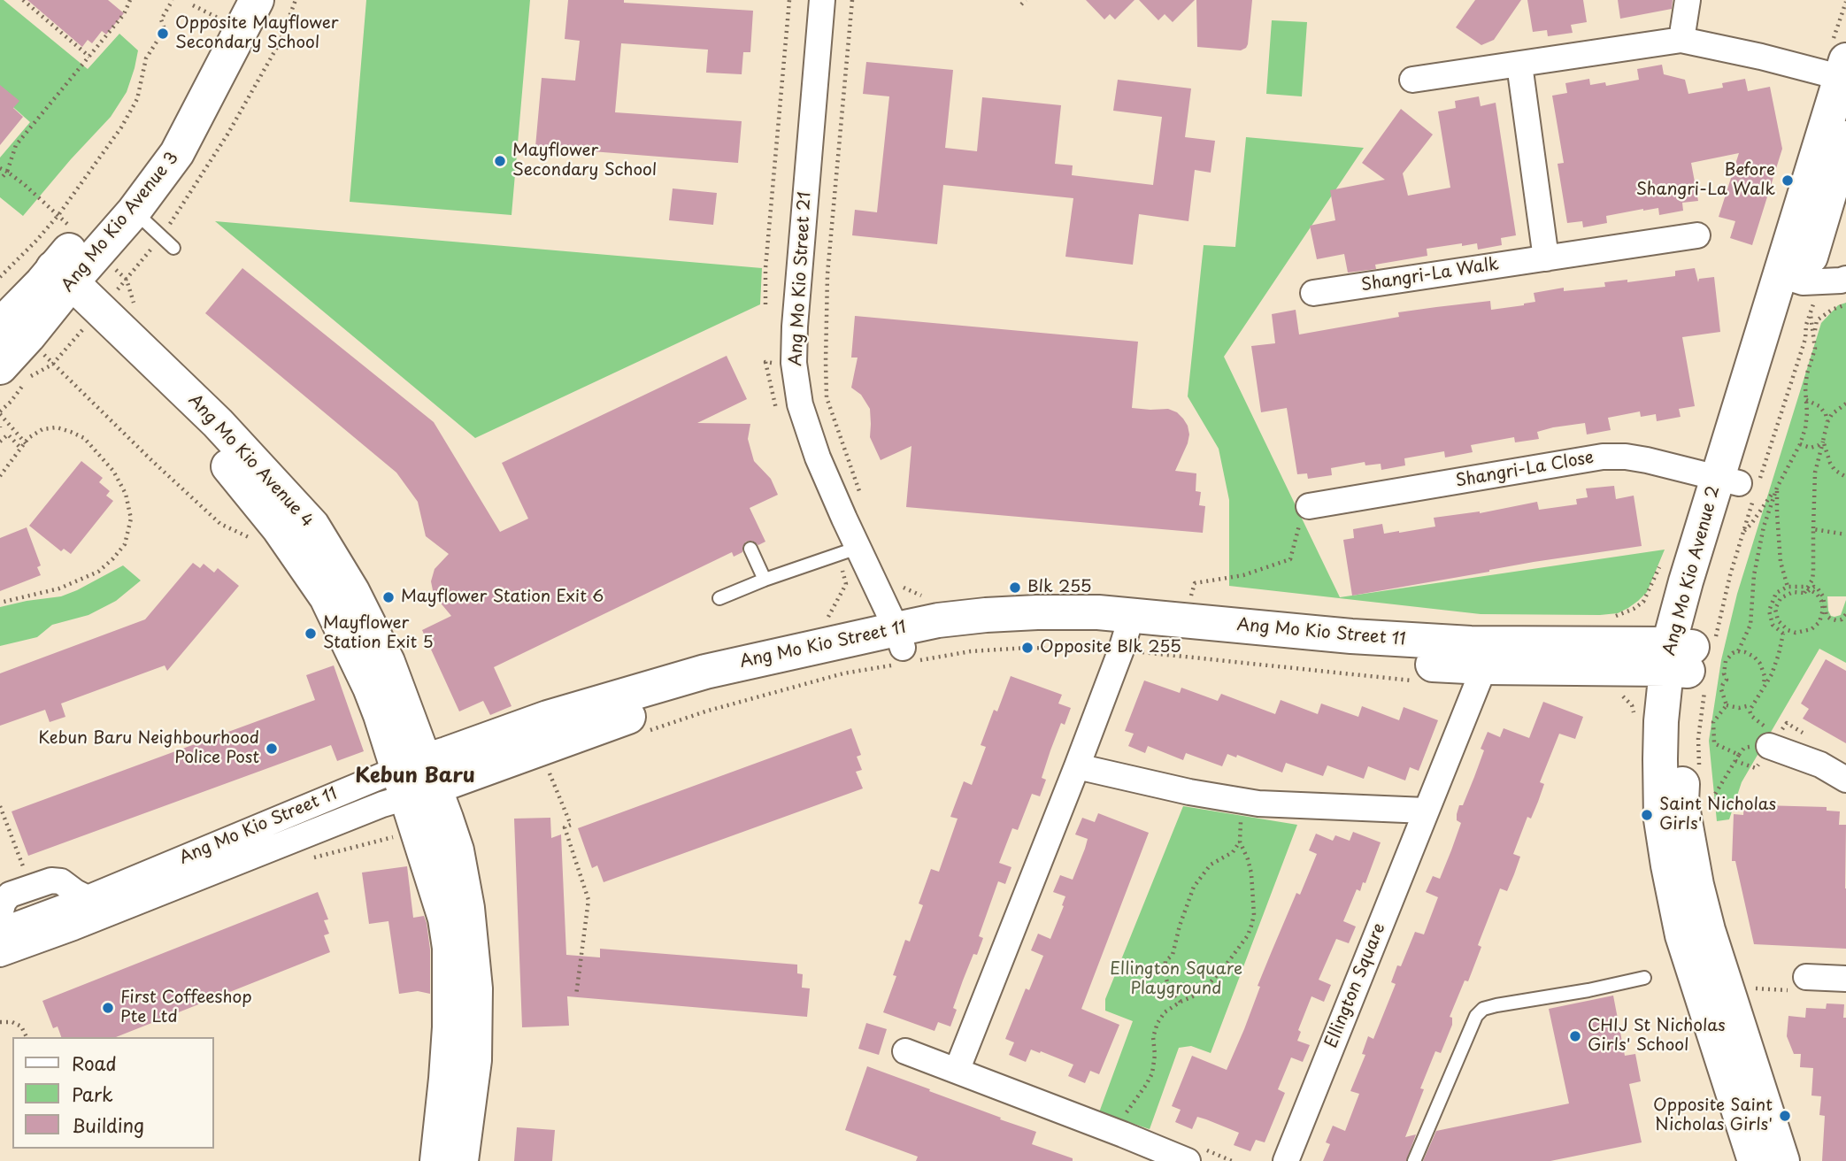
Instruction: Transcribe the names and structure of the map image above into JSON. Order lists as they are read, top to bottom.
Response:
{
  "streets": {
    "main road": [
      "Ang Mo Kio Avenue 3",
      "Ang Mo Kio Avenue 4",
      "Ang Mo Kio Avenue 2",
      "Ang Mo Kio Street 11"
    ],
    "street": [
      "Shangri-La Walk",
      "Ang Mo Kio Street 21",
      "Shangri-La Close",
      "Ellington Square"
    ]
  },
  "crossings": [
    ["Ang Mo Kio Avenue 3", "Ang Mo Kio Avenue 4"],
    ["Ang Mo Kio Street 21", "Ang Mo Kio Street 11"],
    ["Ang Mo Kio Avenue 4", "Ang Mo Kio Street 11"],
    ["Shangri-La Close", "Ang Mo Kio Avenue 2"],
    ["Ang Mo Kio Avenue 2", "Ang Mo Kio Street 11"],
    ["Ang Mo Kio Street 11", "Ellington Square"]
  ],
  "districts": ["Kebun Baru"],
  "parks": ["Ellington Square Playground"],
  "places": [
    "Opposite Mayflower Secondary School",
    "Mayflower Secondary School",
    "Before Shangri-La Walk",
    "Blk 255",
    "Mayflower Station Exit 6",
    "Mayflower Station Exit 5",
    "Opposite Blk 255",
    "Kebun Baru Neighbourhood Police Post",
    "Saint Nicholas Girls'",
    "First Coffeeshop Pte Ltd",
    "CHIJ St Nicholas Girls' School",
    "Opposite Saint Nicholas Girls'"
  ],
  "legend": ["Road", "Park", "Building"]
}
